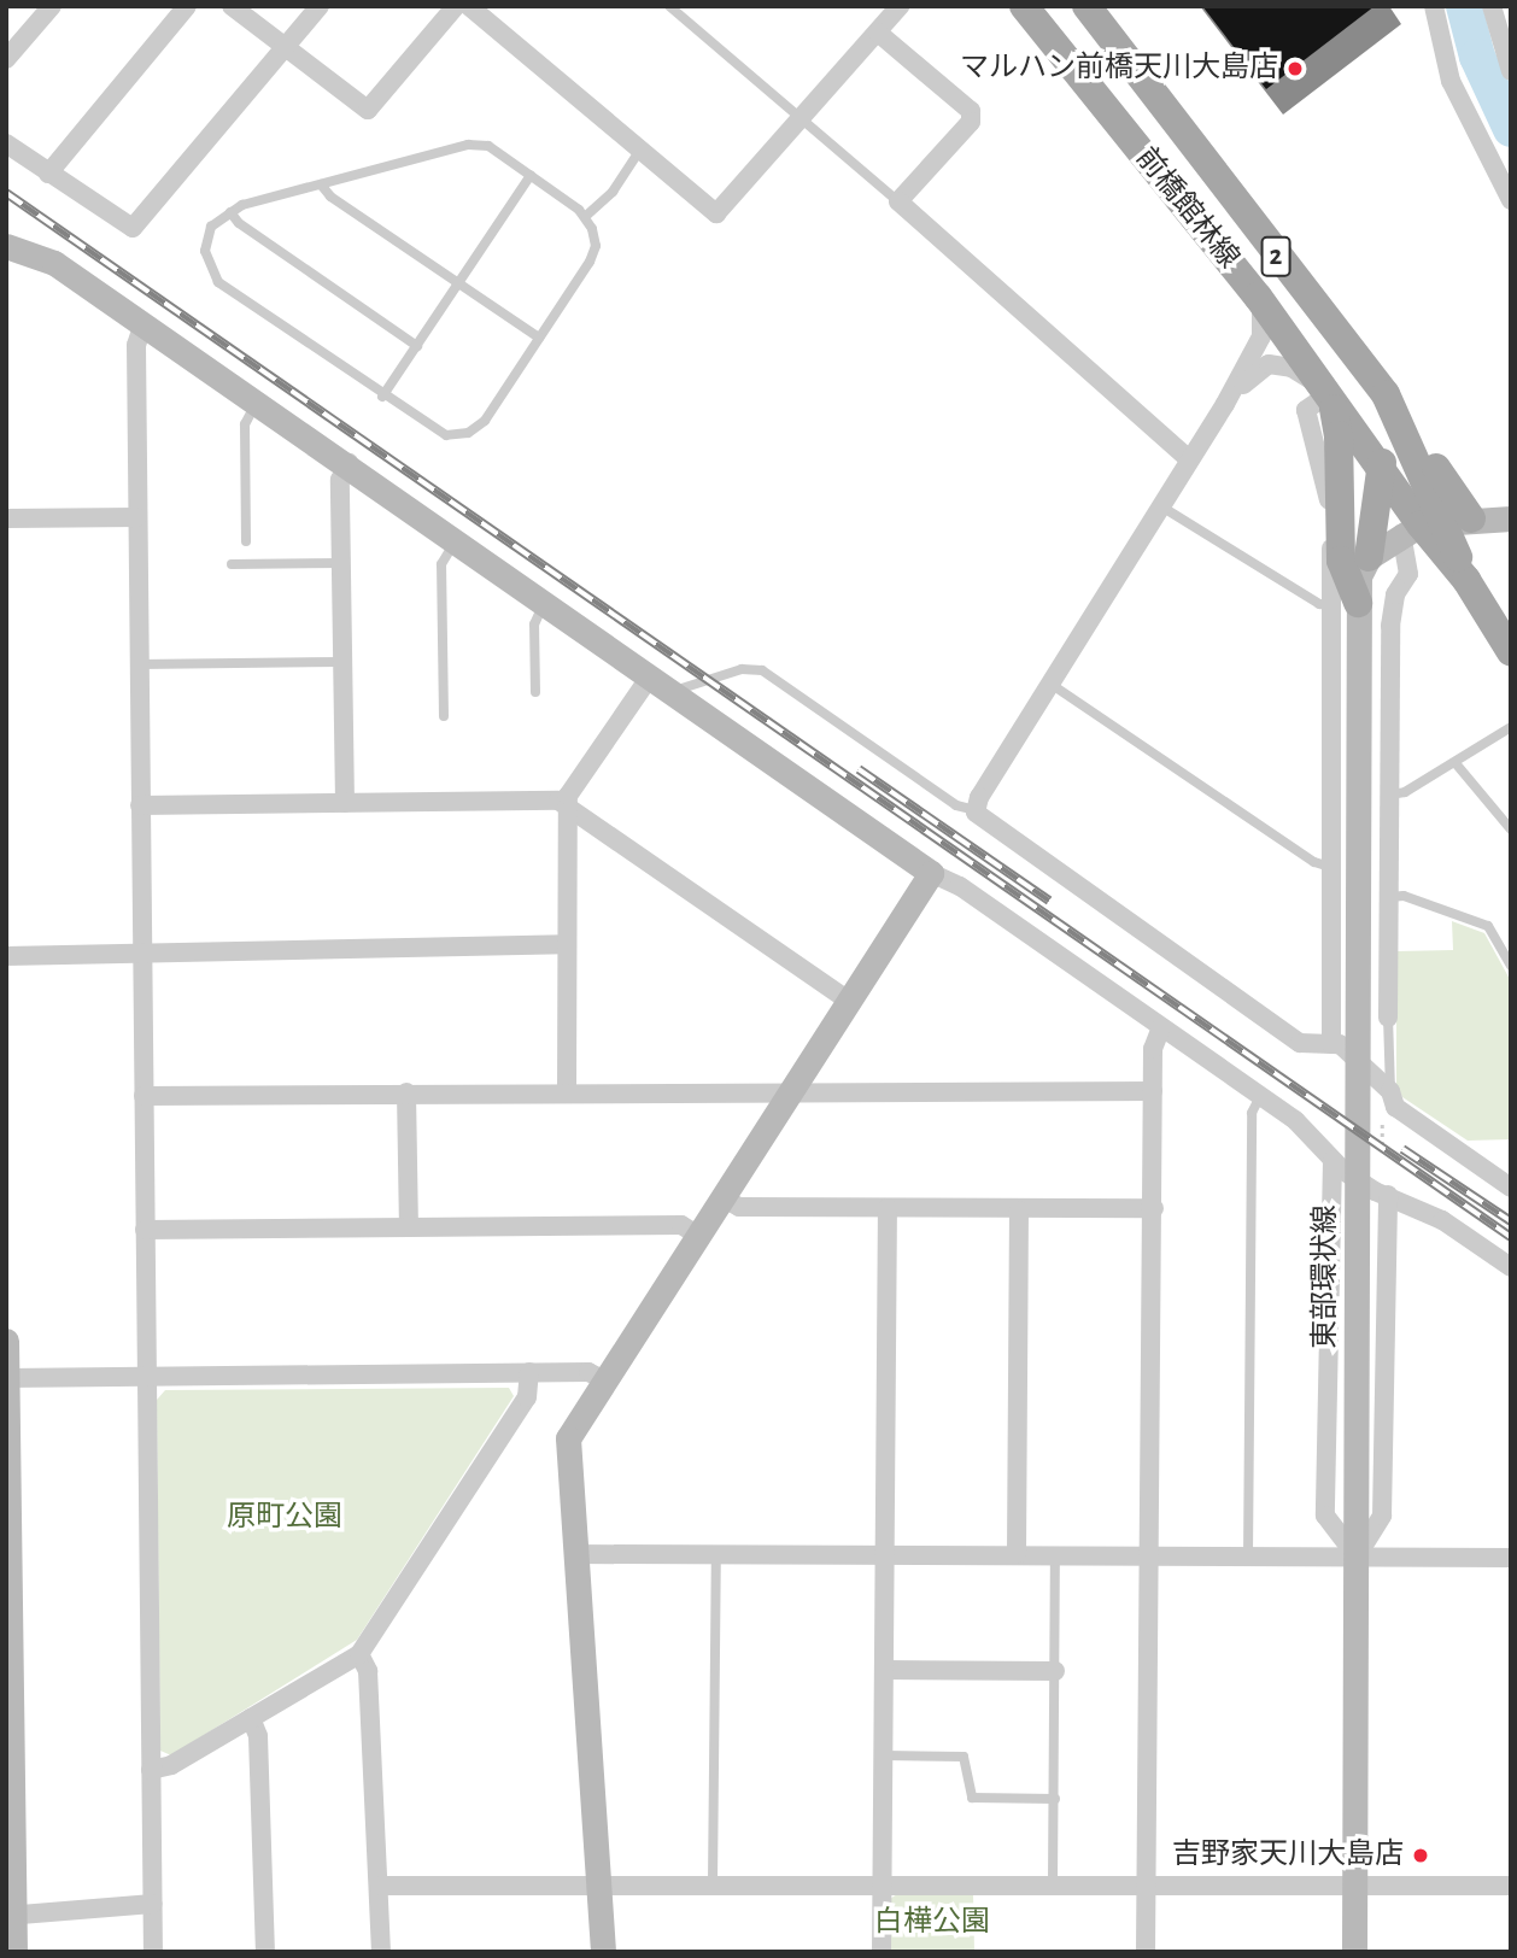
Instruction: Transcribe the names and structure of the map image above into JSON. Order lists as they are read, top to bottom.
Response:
{
  "streets": {
    "main road": ["前橋館林線", "2"],
    "street": ["東部環状線"]
  },
  "parks": ["原町公園", "白樺公園"],
  "places": ["マルハン前橋天川大島店", "吉野家天川大島店"]
}
